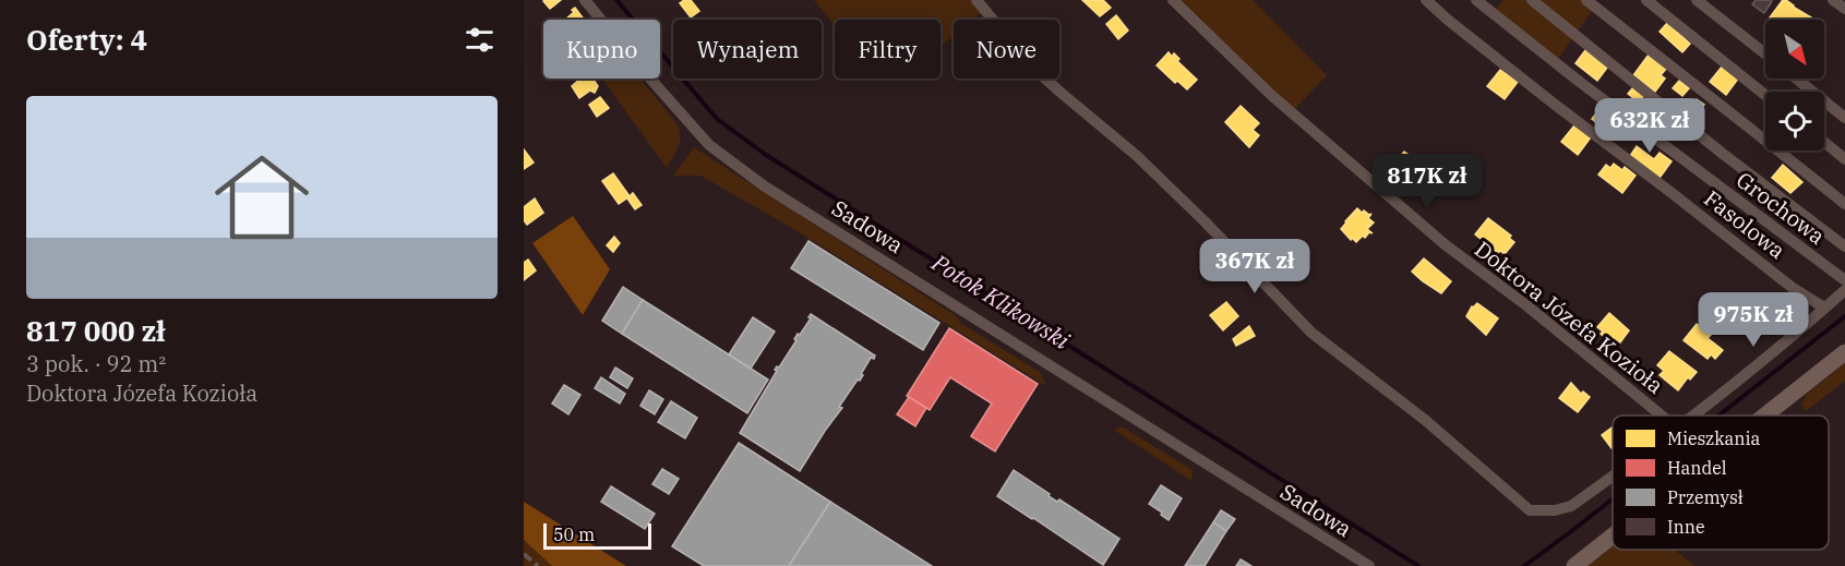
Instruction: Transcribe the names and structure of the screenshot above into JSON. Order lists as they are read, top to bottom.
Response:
{
  "streets": {
    "street": [
      "Grochowa",
      "Fasolowa",
      "Sadowa",
      "Doktora Józefa Kozioła"
    ]
  },
  "water": ["Potok Klikowski"],
  "legend": [
    "Mieszkania",
    "Handel",
    "Przemysł",
    "Inne"
  ],
  "scale_bar": "50 m",
  "north": "bottom right",
  "page": {
    "heading": "Oferty: 4",
    "chip": [
      "Kupno",
      "Wynajem",
      "Filtry",
      "Nowe"
    ],
    "list": [
      {
        "name": "817 000 zł",
        "note": "3 pok. · 92 m² · Doktora Józefa Kozioła"
      }
    ],
    "price": [
      "632K zł",
      "817K zł",
      "367K zł",
      "975K zł"
    ],
    "scale": "50 m"
  }
}
